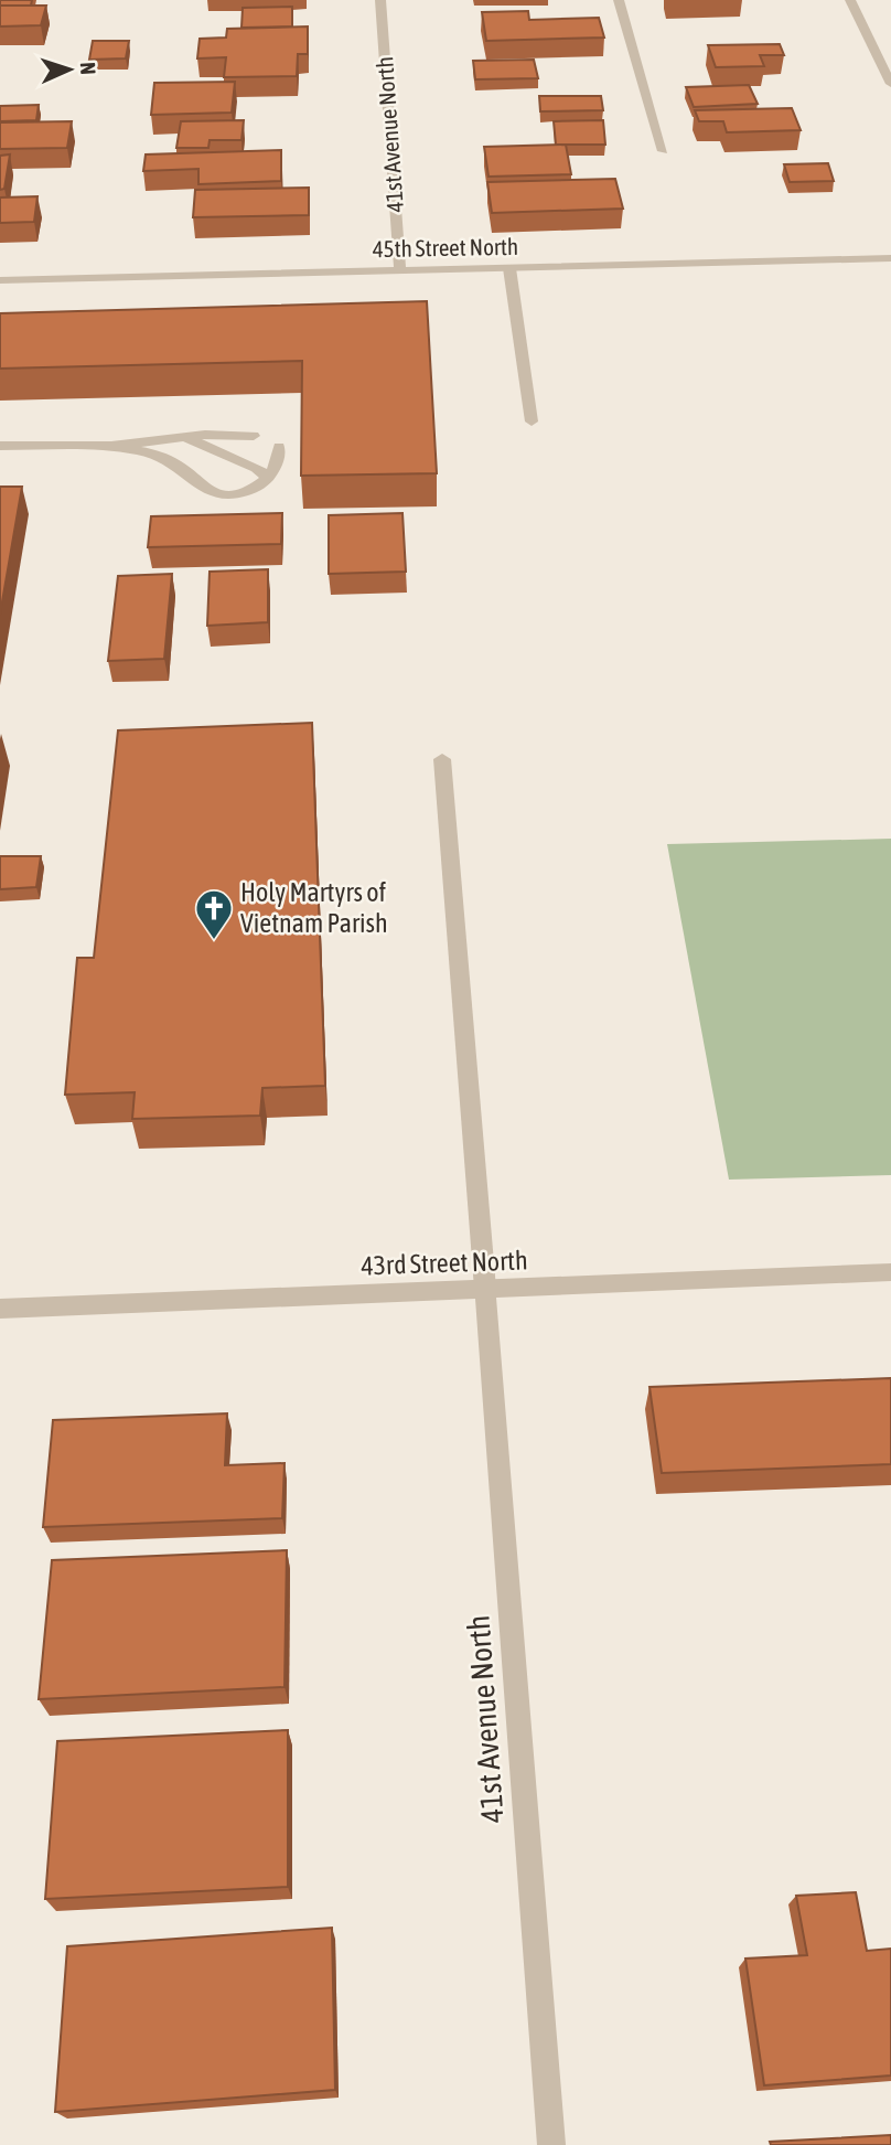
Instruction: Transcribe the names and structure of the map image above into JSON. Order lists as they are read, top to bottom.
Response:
{
  "streets": {
    "street": ["41st Avenue North", "45th Street North", "43rd Street North"]
  },
  "crossings": [
    ["41st Avenue North", "45th Street North"],
    ["41st Avenue North", "43rd Street North"]
  ],
  "places": {
    "church": ["Holy Martyrs of Vietnam Parish"]
  },
  "north": "right"
}
